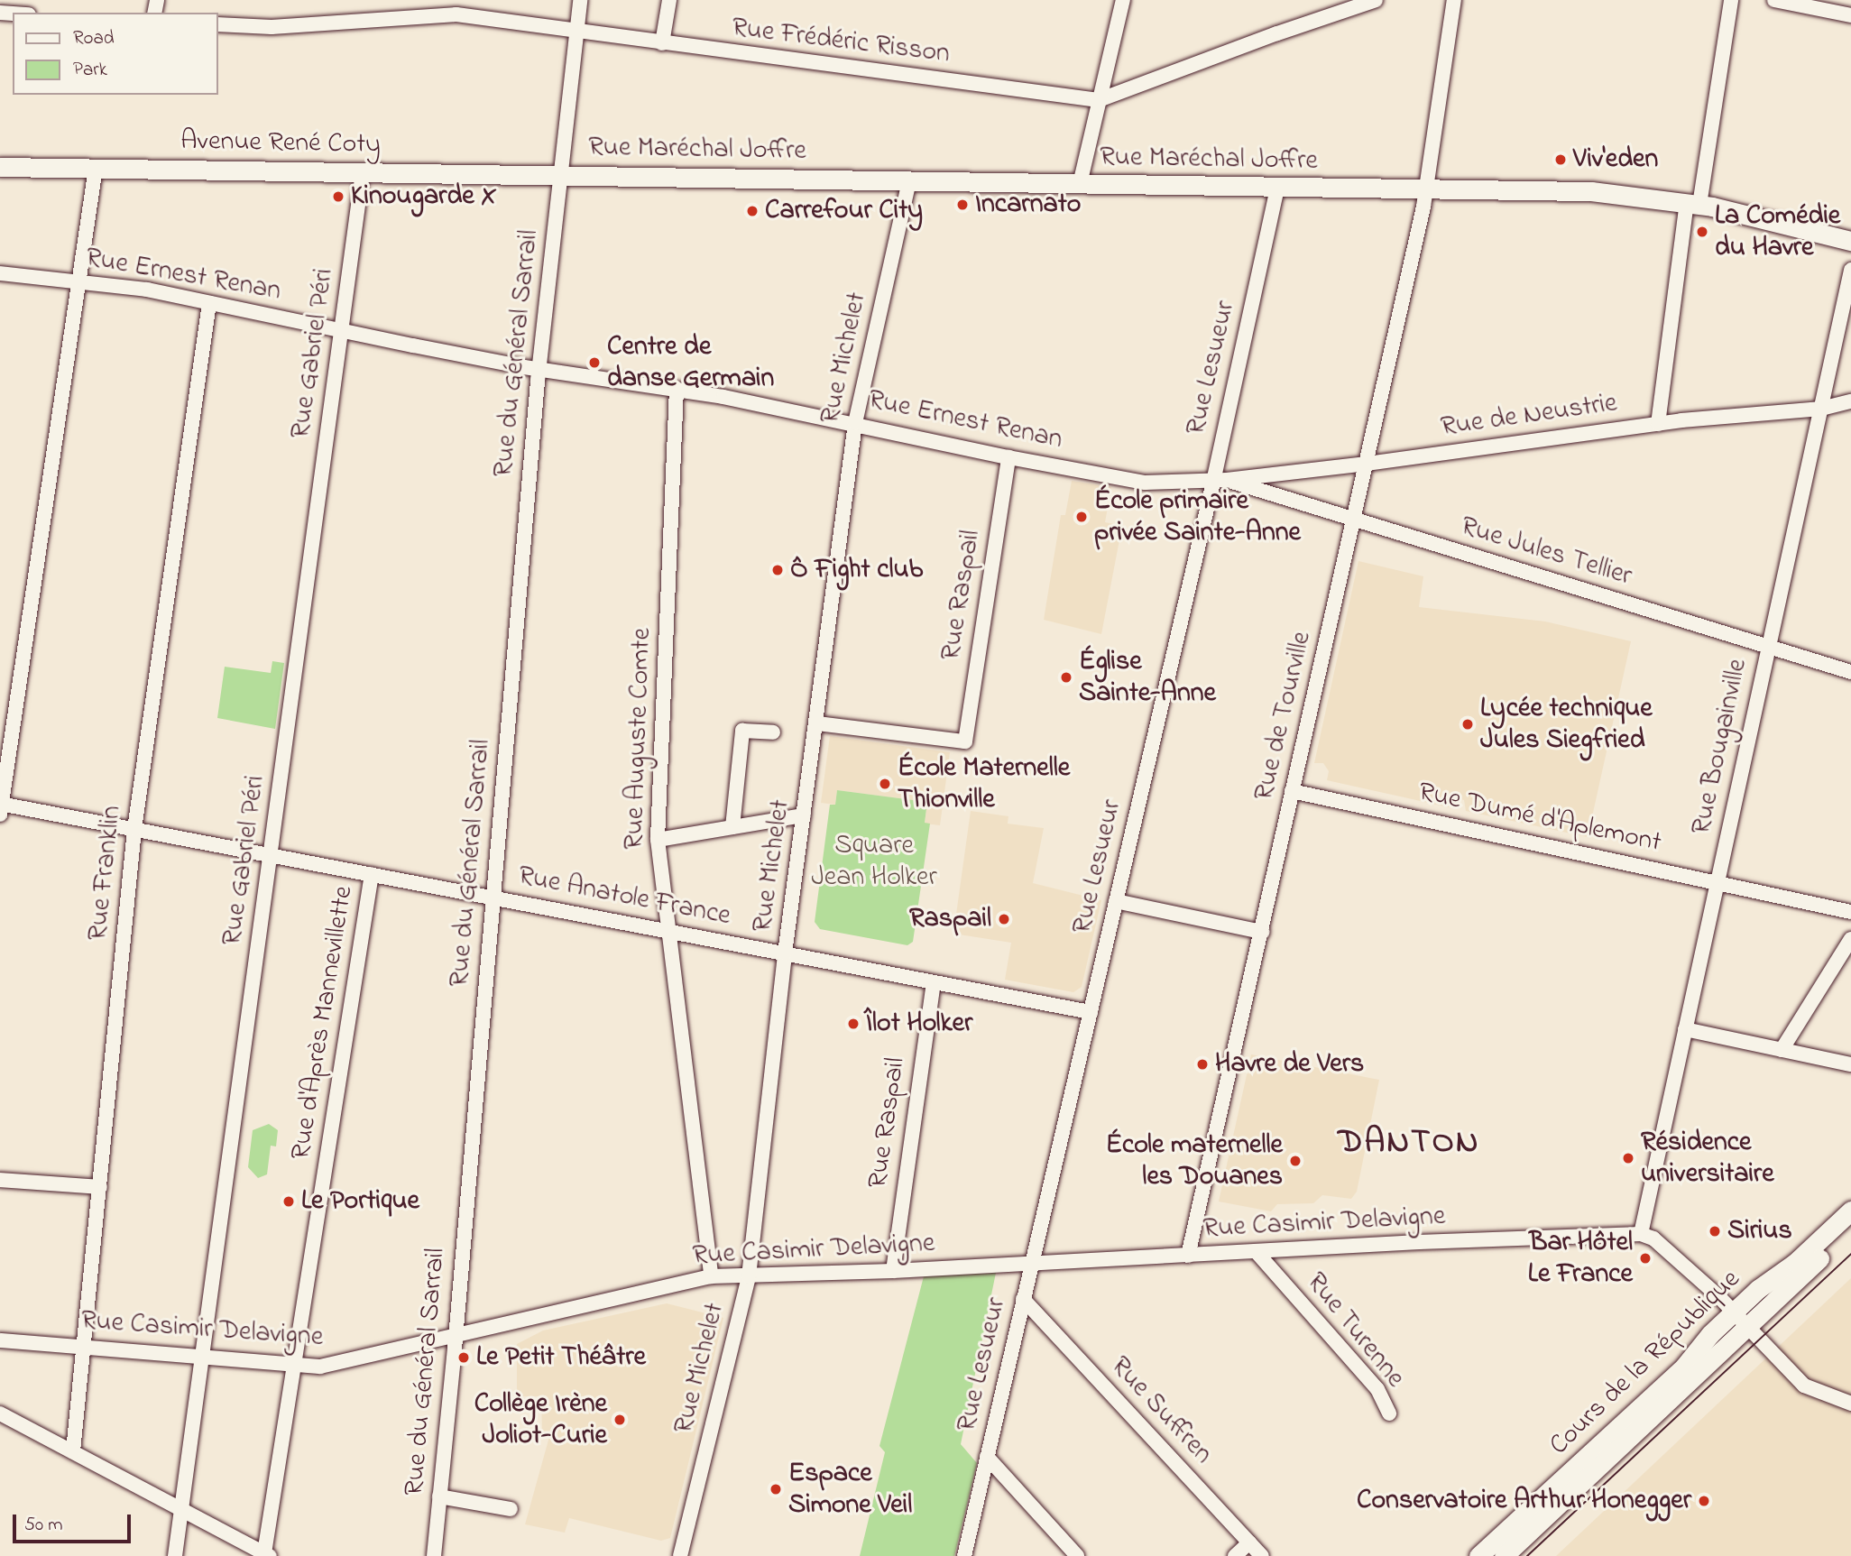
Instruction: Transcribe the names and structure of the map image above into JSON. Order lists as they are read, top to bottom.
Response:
{
  "streets": {
    "main road": ["Avenue René Coty", "Rue Maréchal Joffre", "Cours de la République"],
    "street": [
      "Rue Frédéric Risson",
      "Rue Ernest Renan",
      "Rue Gabriel Péri",
      "Rue du Général Sarrail",
      "Rue Michelet",
      "Rue Lesueur",
      "Rue de Neustrie",
      "Rue Jules Tellier",
      "Rue Raspail",
      "Rue de Tourville",
      "Rue Auguste Comte",
      "Rue Bougainville",
      "Rue Dumé d'Aplemont",
      "Rue Franklin",
      "Rue Anatole France",
      "Rue d'Après Mannevillette",
      "Rue Casimir Delavigne",
      "Rue Turenne",
      "Rue Suffren"
    ]
  },
  "crossings": [
    ["Rue Frédéric Risson", "Rue du Général Sarrail"],
    ["Avenue René Coty", "Rue Maréchal Joffre"],
    ["Avenue René Coty", "Rue Gabriel Péri"],
    ["Avenue René Coty", "Rue du Général Sarrail"],
    ["Rue Maréchal Joffre", "Rue du Général Sarrail"],
    ["Rue Maréchal Joffre", "Rue Michelet"],
    ["Rue Maréchal Joffre", "Rue Lesueur"],
    ["Rue Maréchal Joffre", "Rue de Tourville"],
    ["Rue Ernest Renan", "Rue Gabriel Péri"],
    ["Rue Ernest Renan", "Rue du Général Sarrail"],
    ["Rue Ernest Renan", "Rue Michelet"],
    ["Rue Ernest Renan", "Rue Lesueur"],
    ["Rue Ernest Renan", "Rue de Neustrie"],
    ["Rue Ernest Renan", "Rue Jules Tellier"],
    ["Rue Ernest Renan", "Rue Raspail"],
    ["Rue Ernest Renan", "Rue Auguste Comte"],
    ["Rue Ernest Renan", "Rue Franklin"],
    ["Rue Gabriel Péri", "Rue Anatole France"],
    ["Rue Gabriel Péri", "Rue Casimir Delavigne"],
    ["Rue du Général Sarrail", "Rue Anatole France"],
    ["Rue du Général Sarrail", "Rue Casimir Delavigne"],
    ["Rue Michelet", "Rue Raspail"],
    ["Rue Michelet", "Rue Anatole France"],
    ["Rue Michelet", "Rue Casimir Delavigne"],
    ["Rue Lesueur", "Rue de Neustrie"],
    ["Rue Lesueur", "Rue Jules Tellier"],
    ["Rue Lesueur", "Rue Anatole France"],
    ["Rue Lesueur", "Rue Casimir Delavigne"],
    ["Rue Lesueur", "Rue Suffren"],
    ["Rue de Neustrie", "Rue Jules Tellier"],
    ["Rue de Neustrie", "Rue de Tourville"],
    ["Rue de Neustrie", "Rue Bougainville"],
    ["Rue Jules Tellier", "Rue de Tourville"],
    ["Rue Jules Tellier", "Rue Bougainville"],
    ["Rue Raspail", "Rue Anatole France"],
    ["Rue Raspail", "Rue Casimir Delavigne"],
    ["Rue de Tourville", "Rue Dumé d'Aplemont"],
    ["Rue de Tourville", "Rue Casimir Delavigne"],
    ["Rue Auguste Comte", "Rue Anatole France"],
    ["Rue Auguste Comte", "Rue Casimir Delavigne"],
    ["Rue Bougainville", "Rue Dumé d'Aplemont"],
    ["Rue Bougainville", "Rue Casimir Delavigne"],
    ["Rue Franklin", "Rue Anatole France"],
    ["Rue Franklin", "Rue Casimir Delavigne"],
    ["Rue Anatole France", "Rue d'Après Mannevillette"],
    ["Rue d'Après Mannevillette", "Rue Casimir Delavigne"],
    ["Rue Casimir Delavigne", "Rue Turenne"]
  ],
  "districts": ["DANTON"],
  "parks": ["Square Jean Holker"],
  "places": [
    "Viv'eden",
    "Kinougarde X",
    "Incarnato",
    "Carrefour City",
    "La Comédie du Havre",
    "Centre de danse Germain",
    "École primaire privée Sainte-Anne",
    "Ô Fight club",
    "Église Sainte-Anne",
    "Lycée technique Jules Siegfried",
    "École Maternelle Thionville",
    "Raspail",
    "Îlot Holker",
    "Havre de Vers",
    "Résidence universitaire",
    "École maternelle les Douanes",
    "Le Portique",
    "Sirius",
    "Bar Hôtel Le France",
    "Le Petit Théâtre",
    "Collège Irène Joliot-Curie",
    "Espace Simone Veil",
    "Conservatoire Arthur Honegger"
  ],
  "legend": ["Road", "Park"],
  "scale_bar": "50 m"
}
